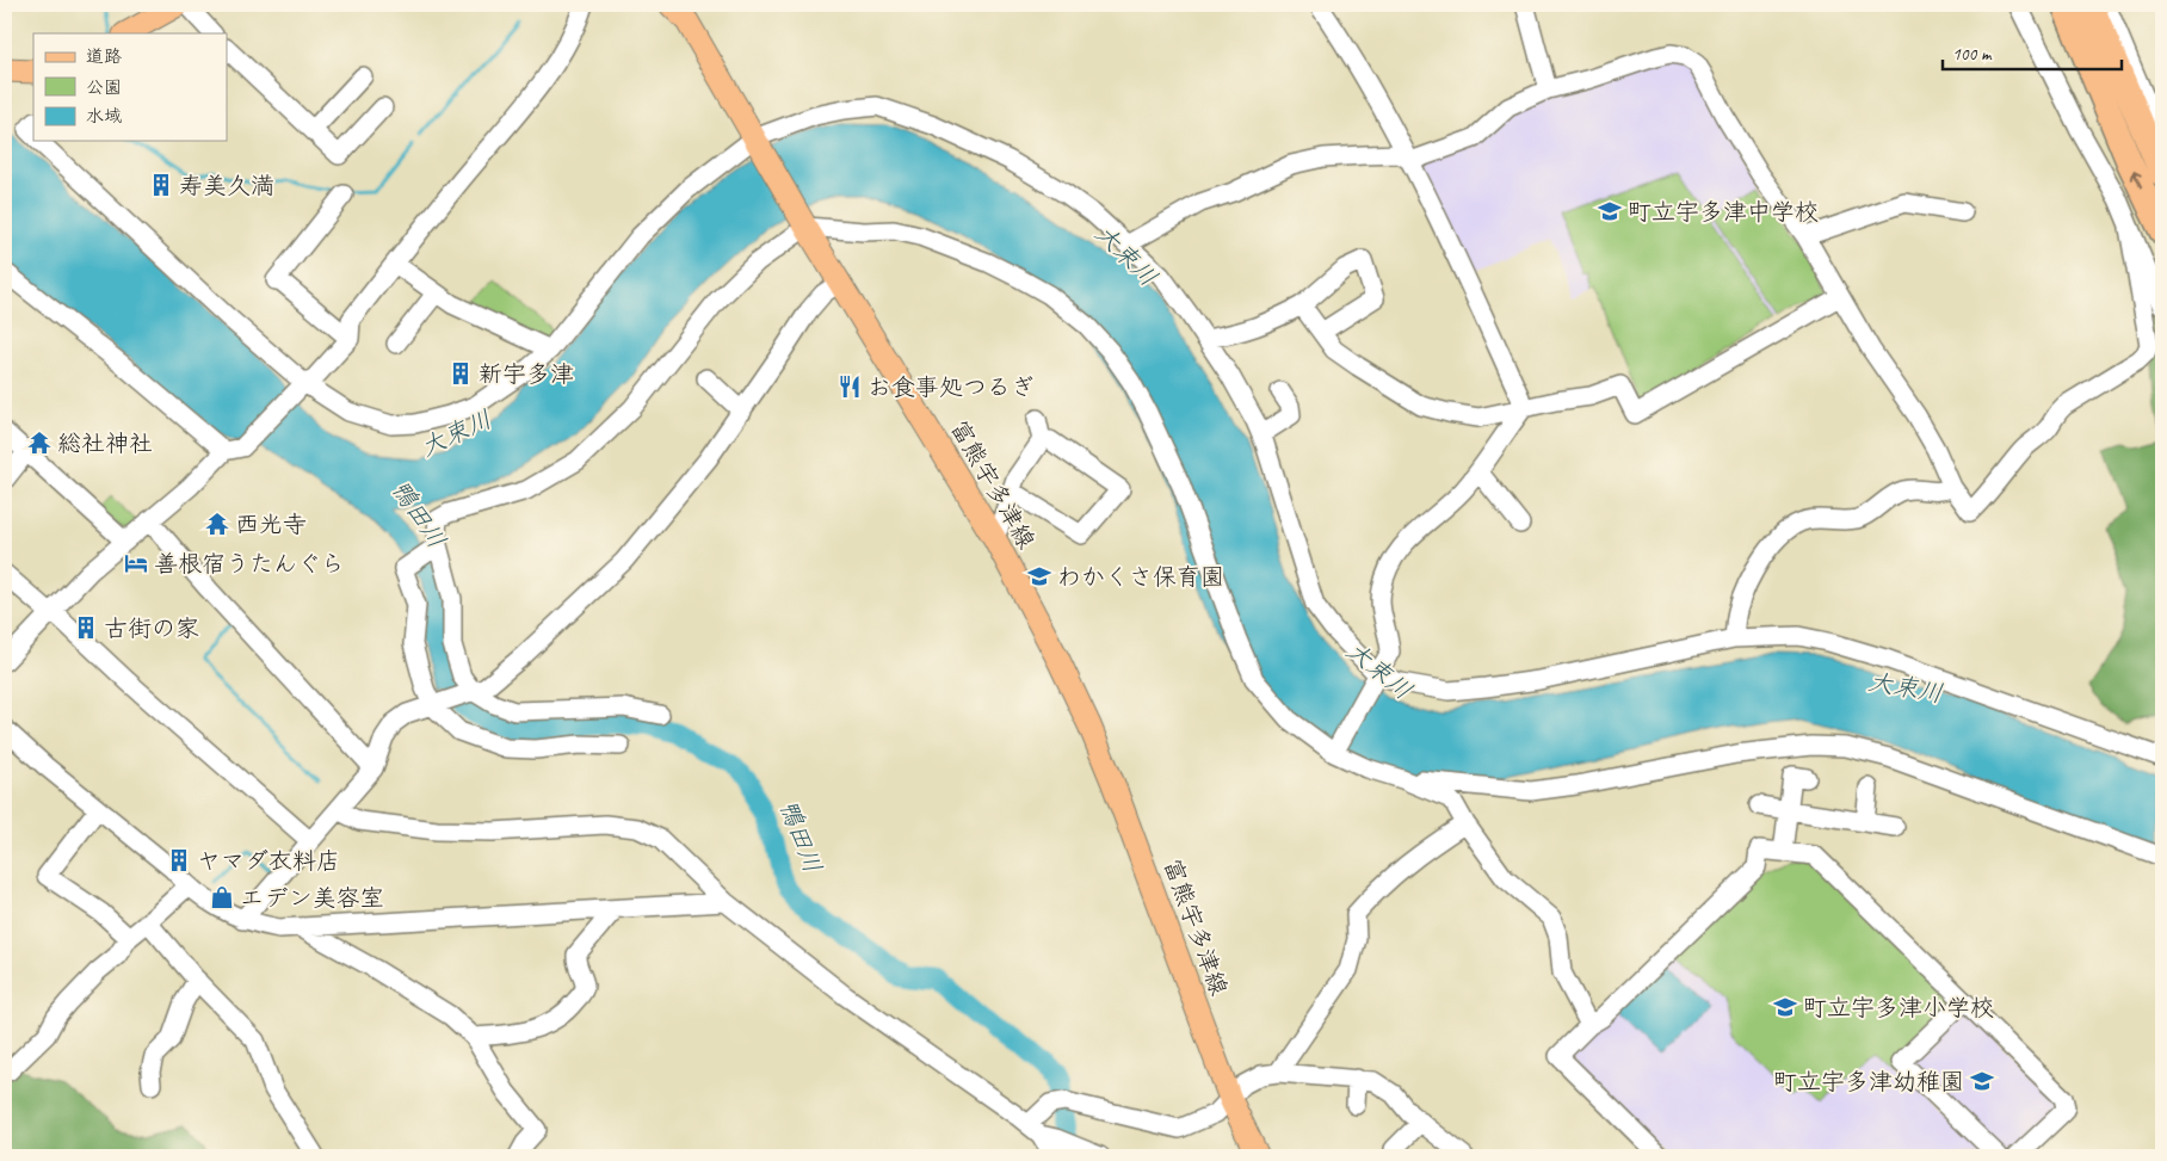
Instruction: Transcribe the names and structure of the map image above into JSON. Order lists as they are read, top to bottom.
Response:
{
  "streets": {
    "main road": ["富熊宇多津線"]
  },
  "water": ["大束川", "鴨田川"],
  "places": {
    "building": [
      "寿美久満",
      "新宇多津",
      "古街の家",
      "ヤマダ衣料店"
    ],
    "school or university": [
      "町立宇多津中学校",
      "わかくさ保育園",
      "町立宇多津小学校",
      "町立宇多津幼稚園"
    ],
    "restaurant": ["お食事処つるぎ"],
    "temple": ["総社神社", "西光寺"],
    "hotel": ["善根宿うたんぐら"],
    "shop": ["エデン美容室"]
  },
  "legend": ["道路", "公園", "水域"],
  "scale_bar": "100 m"
}
